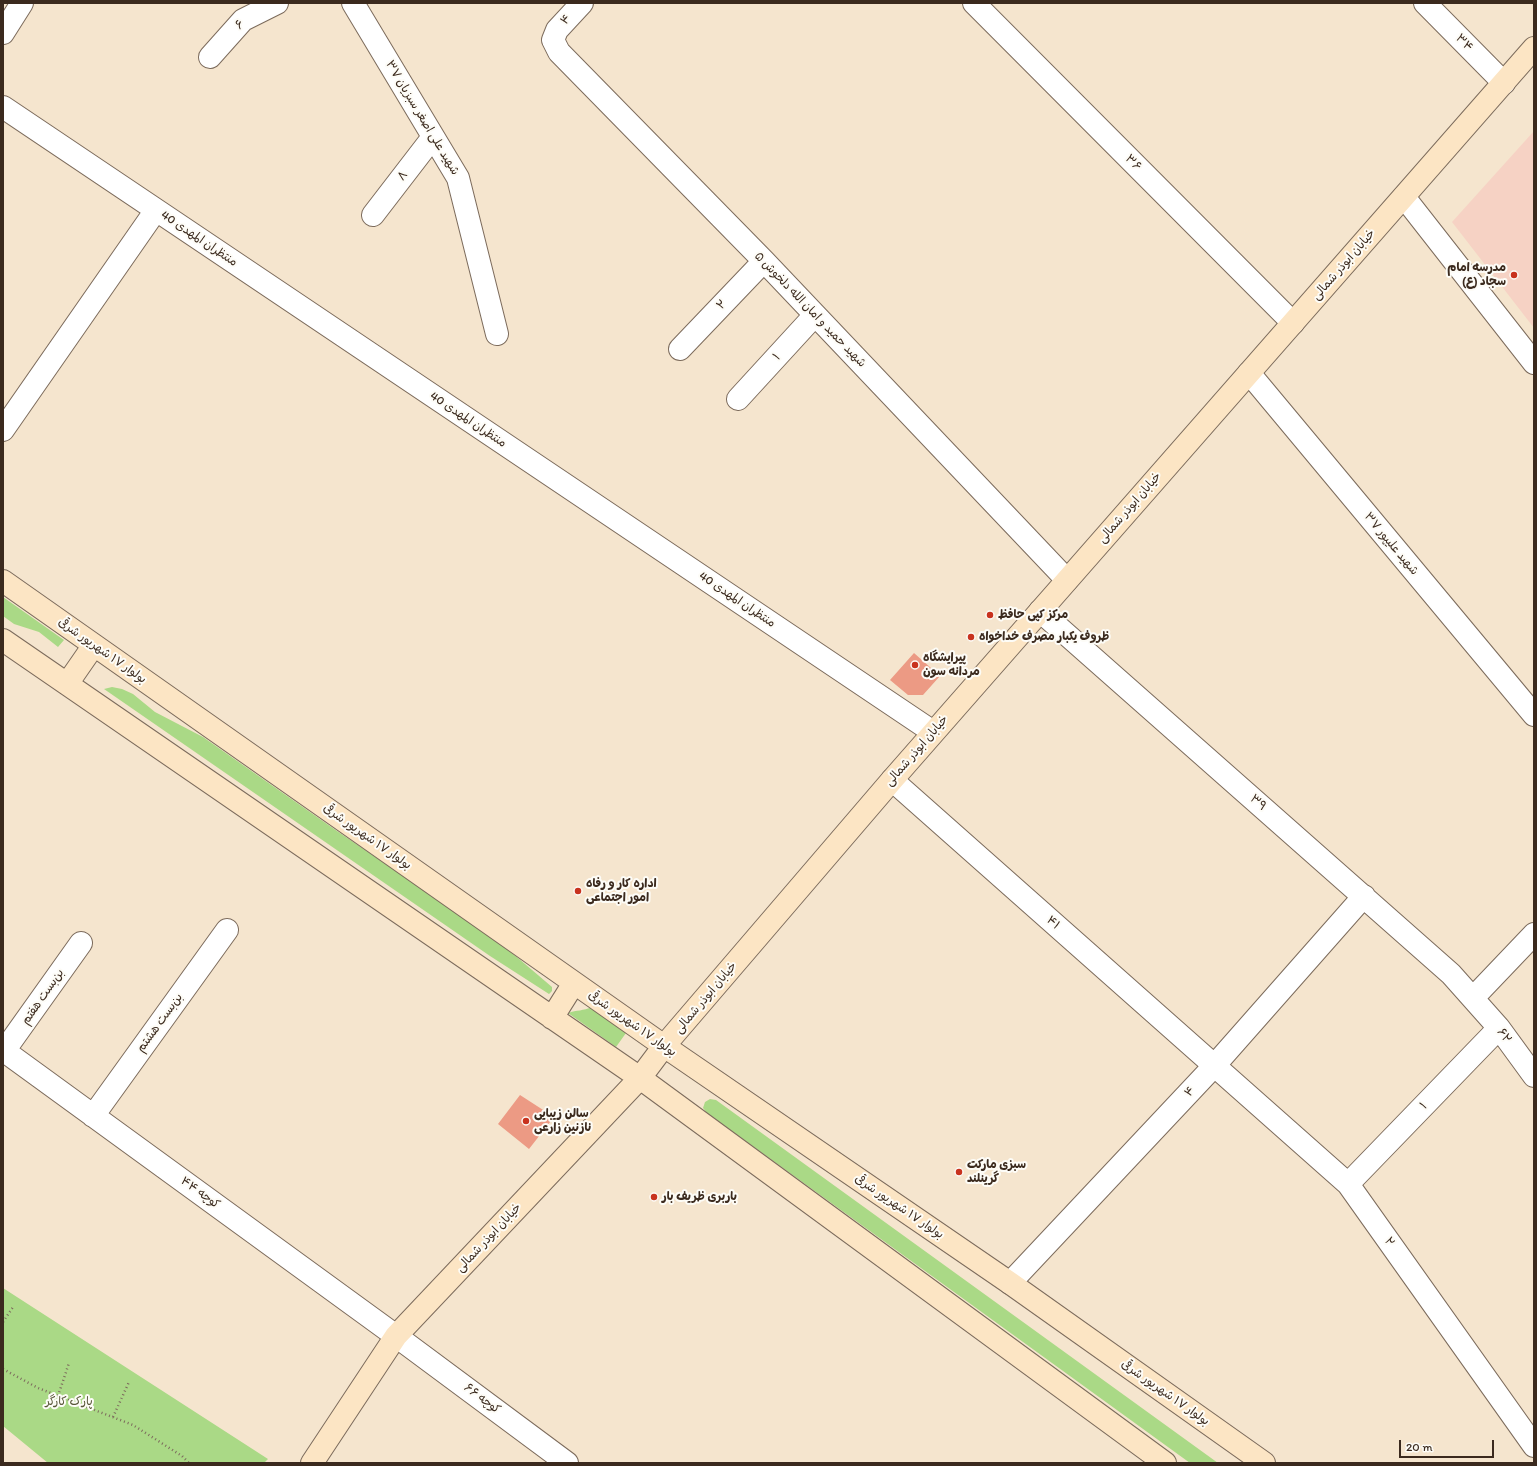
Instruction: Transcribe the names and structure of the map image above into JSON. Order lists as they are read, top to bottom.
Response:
{
  "streets": {
    "street": [
      "۴",
      "۶",
      "۳۴",
      "شهید علی اصغر سبزیان ۳۷",
      "۳۶",
      "۸",
      "منتظران المهدی 40",
      "خیابان ابوذر شمالی",
      "۲",
      "شهید حمید و امان الله دلخوش ۵",
      "۱",
      "شهید علیپور ۳۷",
      "بولوار ۱۷ شهریور شرقی",
      "۳۹",
      "۴۱",
      "بن‌بست هفتم",
      "بن‌بست هشتم",
      "۶۲",
      "کوچه ۴۴",
      "کوچه ۶۶"
    ]
  },
  "crossings": [
    ["۴", "۲"],
    ["۴", "شهید حمید و امان الله دلخوش ۵"],
    ["۴", "بولوار ۱۷ شهریور شرقی"],
    ["۴", "۳۹"],
    ["۴", "۴۱"],
    ["۳۴", "خیابان ابوذر شمالی"],
    ["شهید علی اصغر سبزیان ۳۷", "۸"],
    ["۳۶", "خیابان ابوذر شمالی"],
    ["منتظران المهدی 40", "خیابان ابوذر شمالی"],
    ["خیابان ابوذر شمالی", "شهید حمید و امان الله دلخوش ۵"],
    ["خیابان ابوذر شمالی", "شهید علیپور ۳۷"],
    ["خیابان ابوذر شمالی", "بولوار ۱۷ شهریور شرقی"],
    ["خیابان ابوذر شمالی", "۳۹"],
    ["خیابان ابوذر شمالی", "۴۱"],
    ["خیابان ابوذر شمالی", "کوچه ۴۴"],
    ["خیابان ابوذر شمالی", "کوچه ۶۶"],
    ["۲", "شهید حمید و امان الله دلخوش ۵"],
    ["۲", "۱"],
    ["۲", "۴۱"],
    ["شهید حمید و امان الله دلخوش ۵", "۱"],
    ["۱", "۶۲"],
    ["۳۹", "۶۲"],
    ["بن‌بست هفتم", "کوچه ۴۴"],
    ["بن‌بست هشتم", "کوچه ۴۴"],
    ["کوچه ۴۴", "کوچه ۶۶"]
  ],
  "parks": ["پارک کارگر"],
  "places": [
    "مدرسه امام سجاد (ع)",
    "مرکز کپی حافظ",
    "ظروف یکبار مصرف خداخواه",
    "پیرایشگاه مردانه سون",
    "اداره کار و رفاه امور اجتماعی",
    "سالن زیبایی نازنین زارعی",
    "سبزی مارکت گرینلند",
    "باربری ظریف بار"
  ],
  "scale_bar": "20 m"
}
